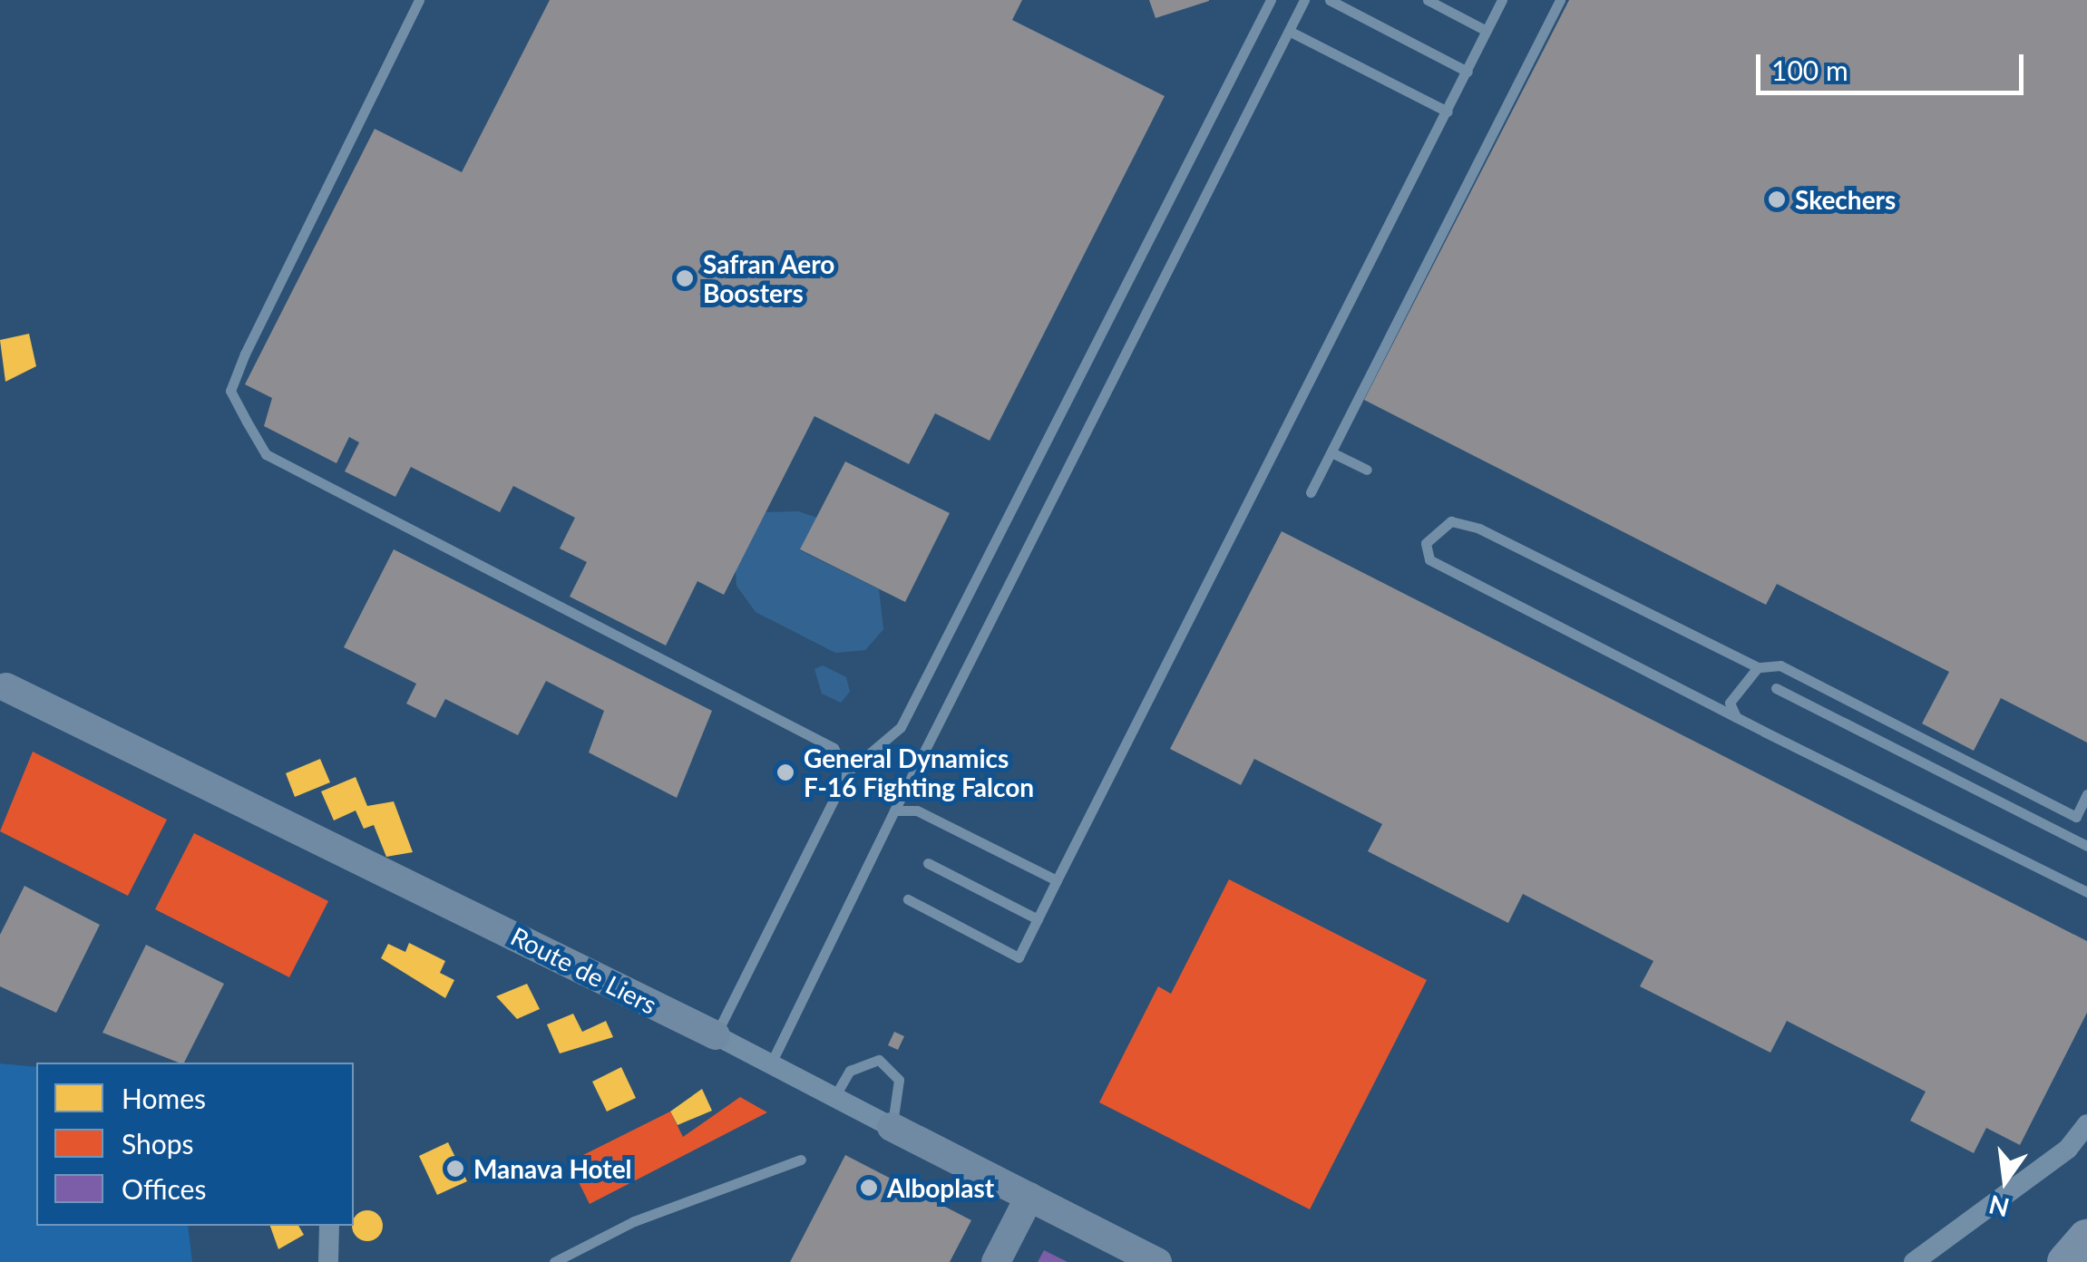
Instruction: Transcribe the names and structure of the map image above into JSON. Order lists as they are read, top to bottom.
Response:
{
  "streets": {
    "street": ["Route de Liers"]
  },
  "places": [
    "Skechers",
    "Safran Aero Boosters",
    "General Dynamics F-16 Fighting Falcon",
    "Manava Hotel",
    "Alboplast"
  ],
  "legend": ["Homes", "Shops", "Offices"],
  "scale_bar": "100 m",
  "north": "bottom"
}
